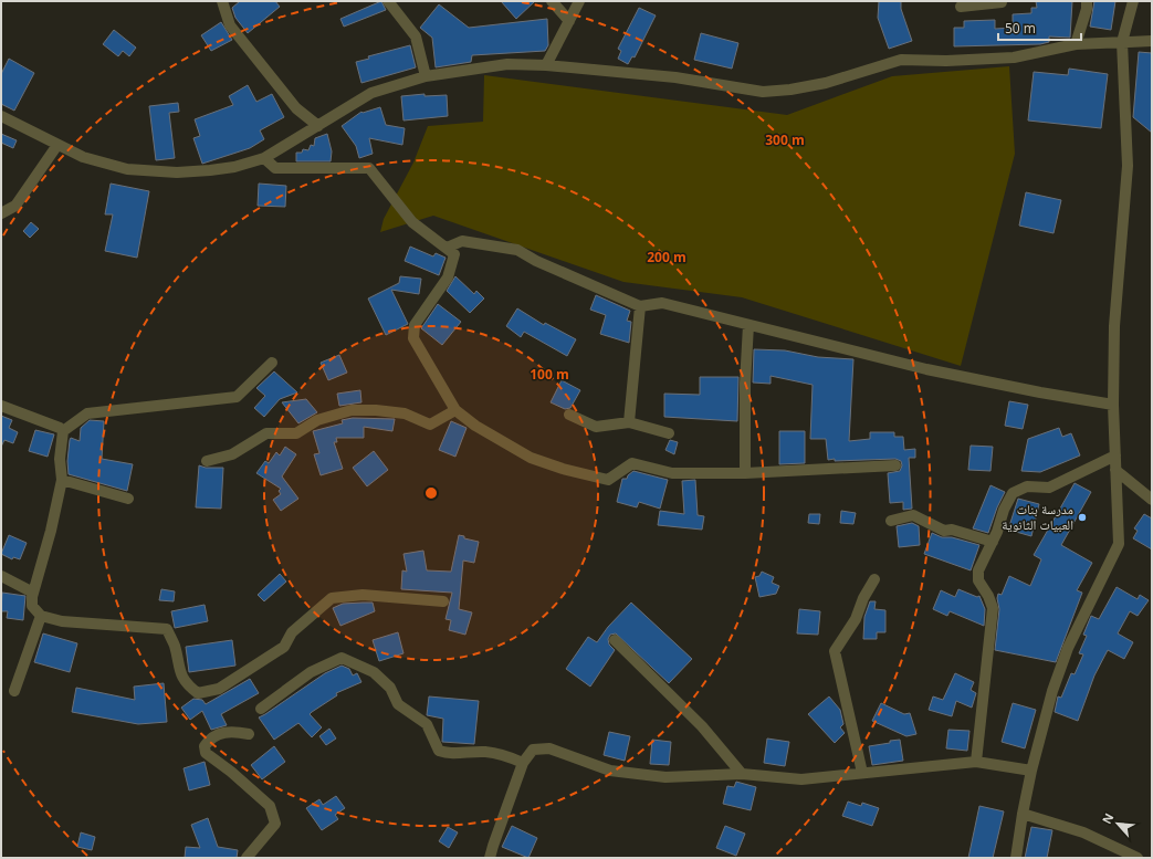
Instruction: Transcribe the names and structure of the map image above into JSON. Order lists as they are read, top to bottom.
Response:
{
  "places": ["مدرسة بنات العبيات الثانوية"],
  "scale_bar": "50 m",
  "north": "top left",
  "rings": ["300 m", "200 m", "100 m"]
}
